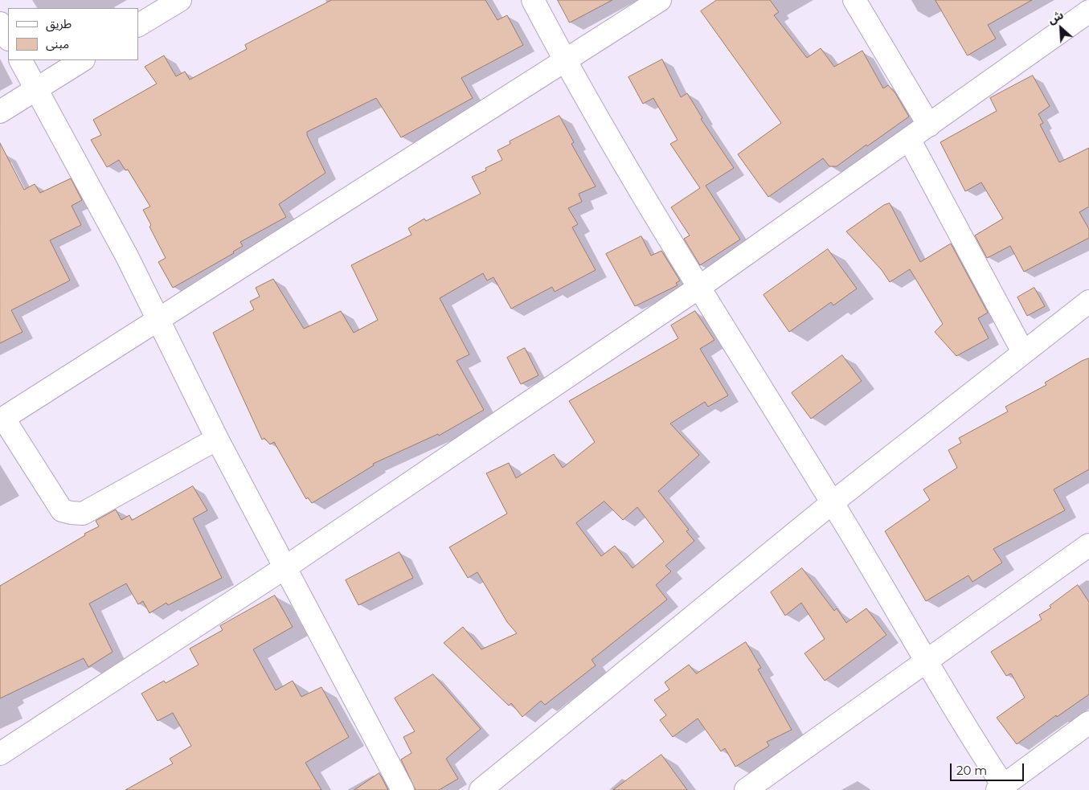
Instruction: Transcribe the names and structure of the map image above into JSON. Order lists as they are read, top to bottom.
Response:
{
  "legend": ["طريق", "مبنى"],
  "scale_bar": "20 m",
  "north": "top left"
}
